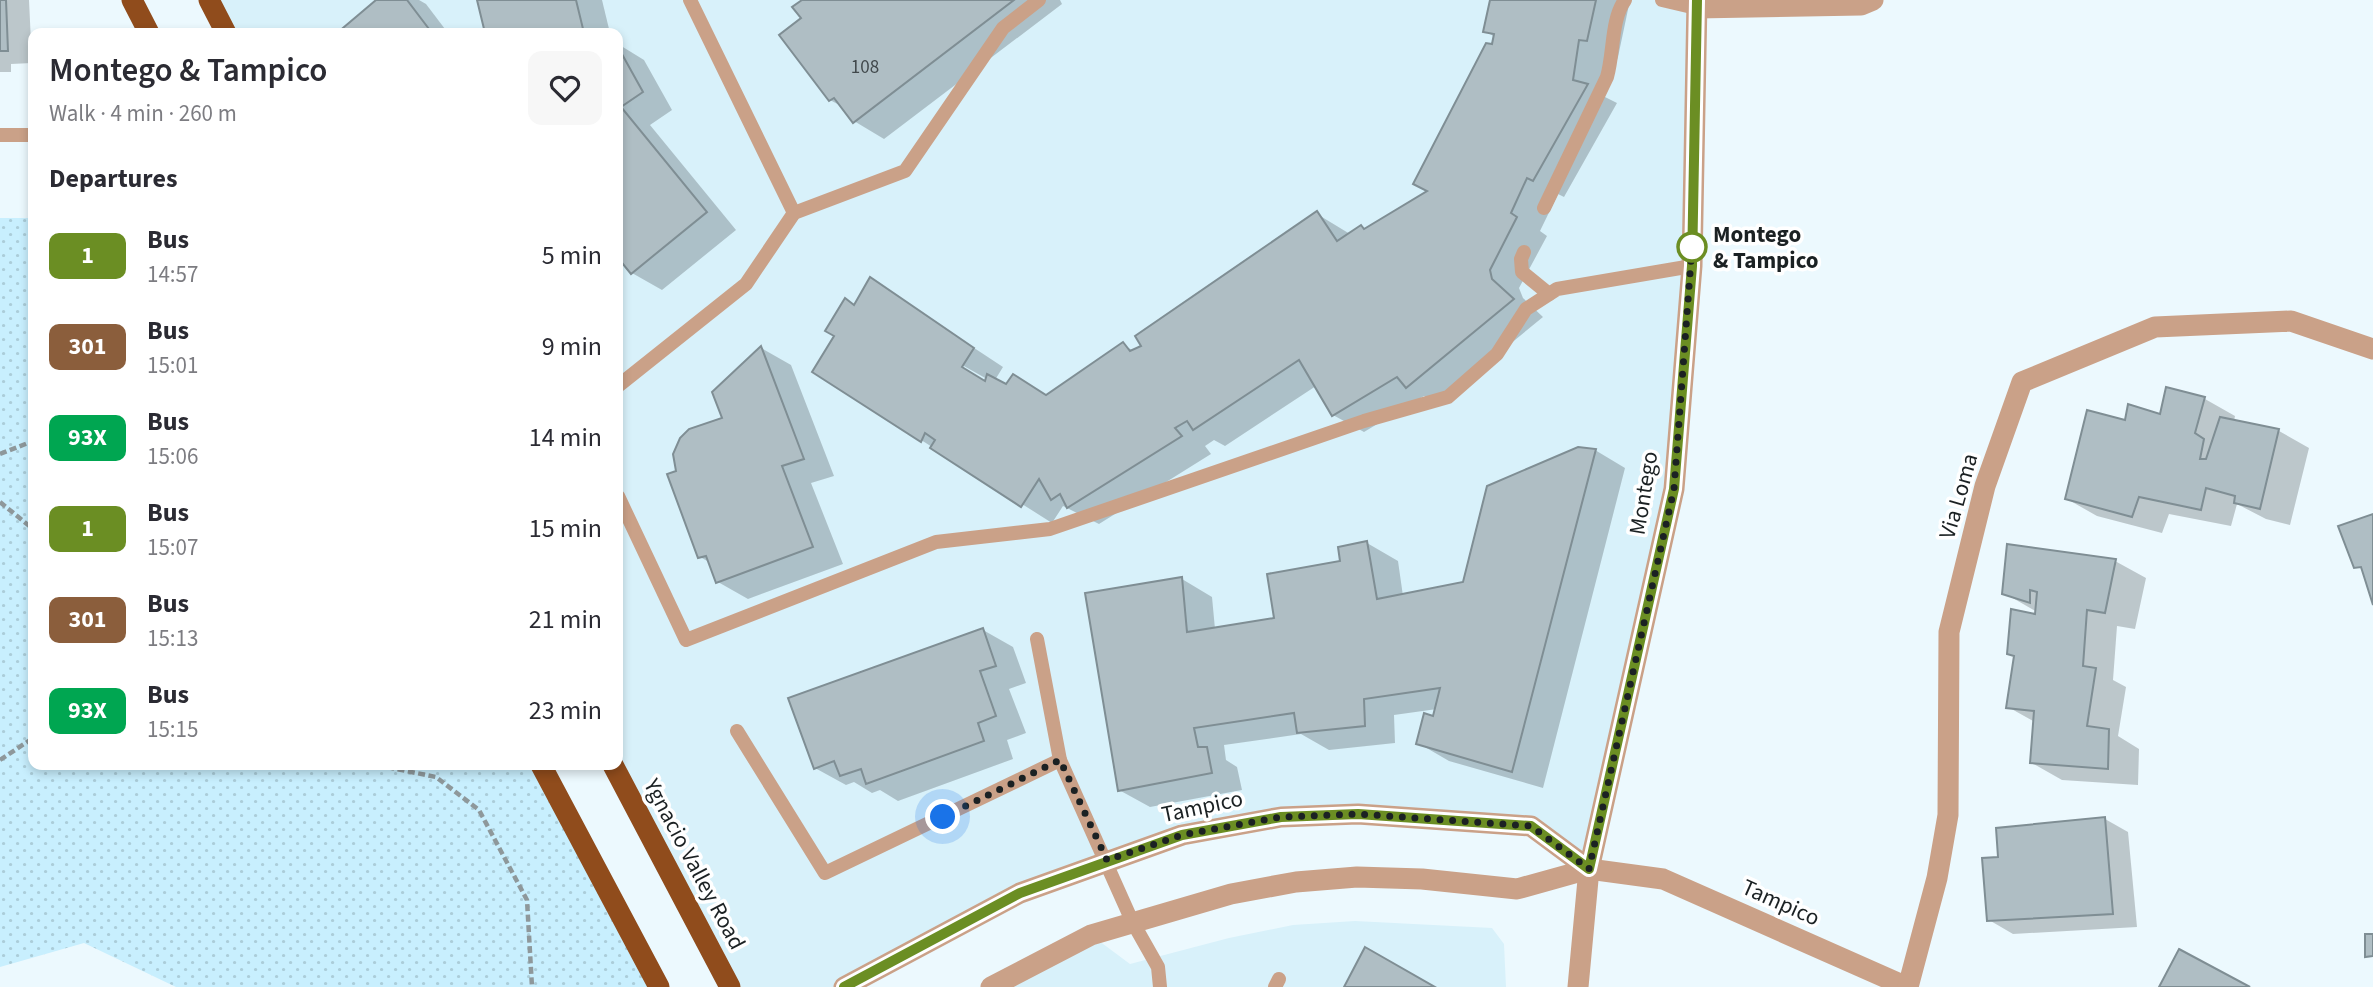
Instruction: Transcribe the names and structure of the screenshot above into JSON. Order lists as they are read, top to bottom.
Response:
{
  "streets": {
    "highway": ["Ygnacio Valley Road"],
    "street": ["Montego", "Via Loma", "Tampico"]
  },
  "crossings": [
    ["Montego", "Tampico"],
    ["Via Loma", "Tampico"]
  ],
  "places": ["Montego & Tampico"],
  "lines": ["bus line 1"],
  "house_numbers": ["108"],
  "page": {
    "heading": [
      ["Montego & Tampico", "Walk · 4 min · 260 m"],
      "Departures"
    ],
    "list": [
      {
        "mark": "1",
        "name": "Bus",
        "note": "14:57",
        "value": "5 min"
      },
      {
        "mark": "301",
        "name": "Bus",
        "note": "15:01",
        "value": "9 min"
      },
      {
        "mark": "93X",
        "name": "Bus",
        "note": "15:06",
        "value": "14 min"
      },
      {
        "mark": "1",
        "name": "Bus",
        "note": "15:07",
        "value": "15 min"
      },
      {
        "mark": "301",
        "name": "Bus",
        "note": "15:13",
        "value": "21 min"
      },
      {
        "mark": "93X",
        "name": "Bus",
        "note": "15:15",
        "value": "23 min"
      }
    ]
  }
}
